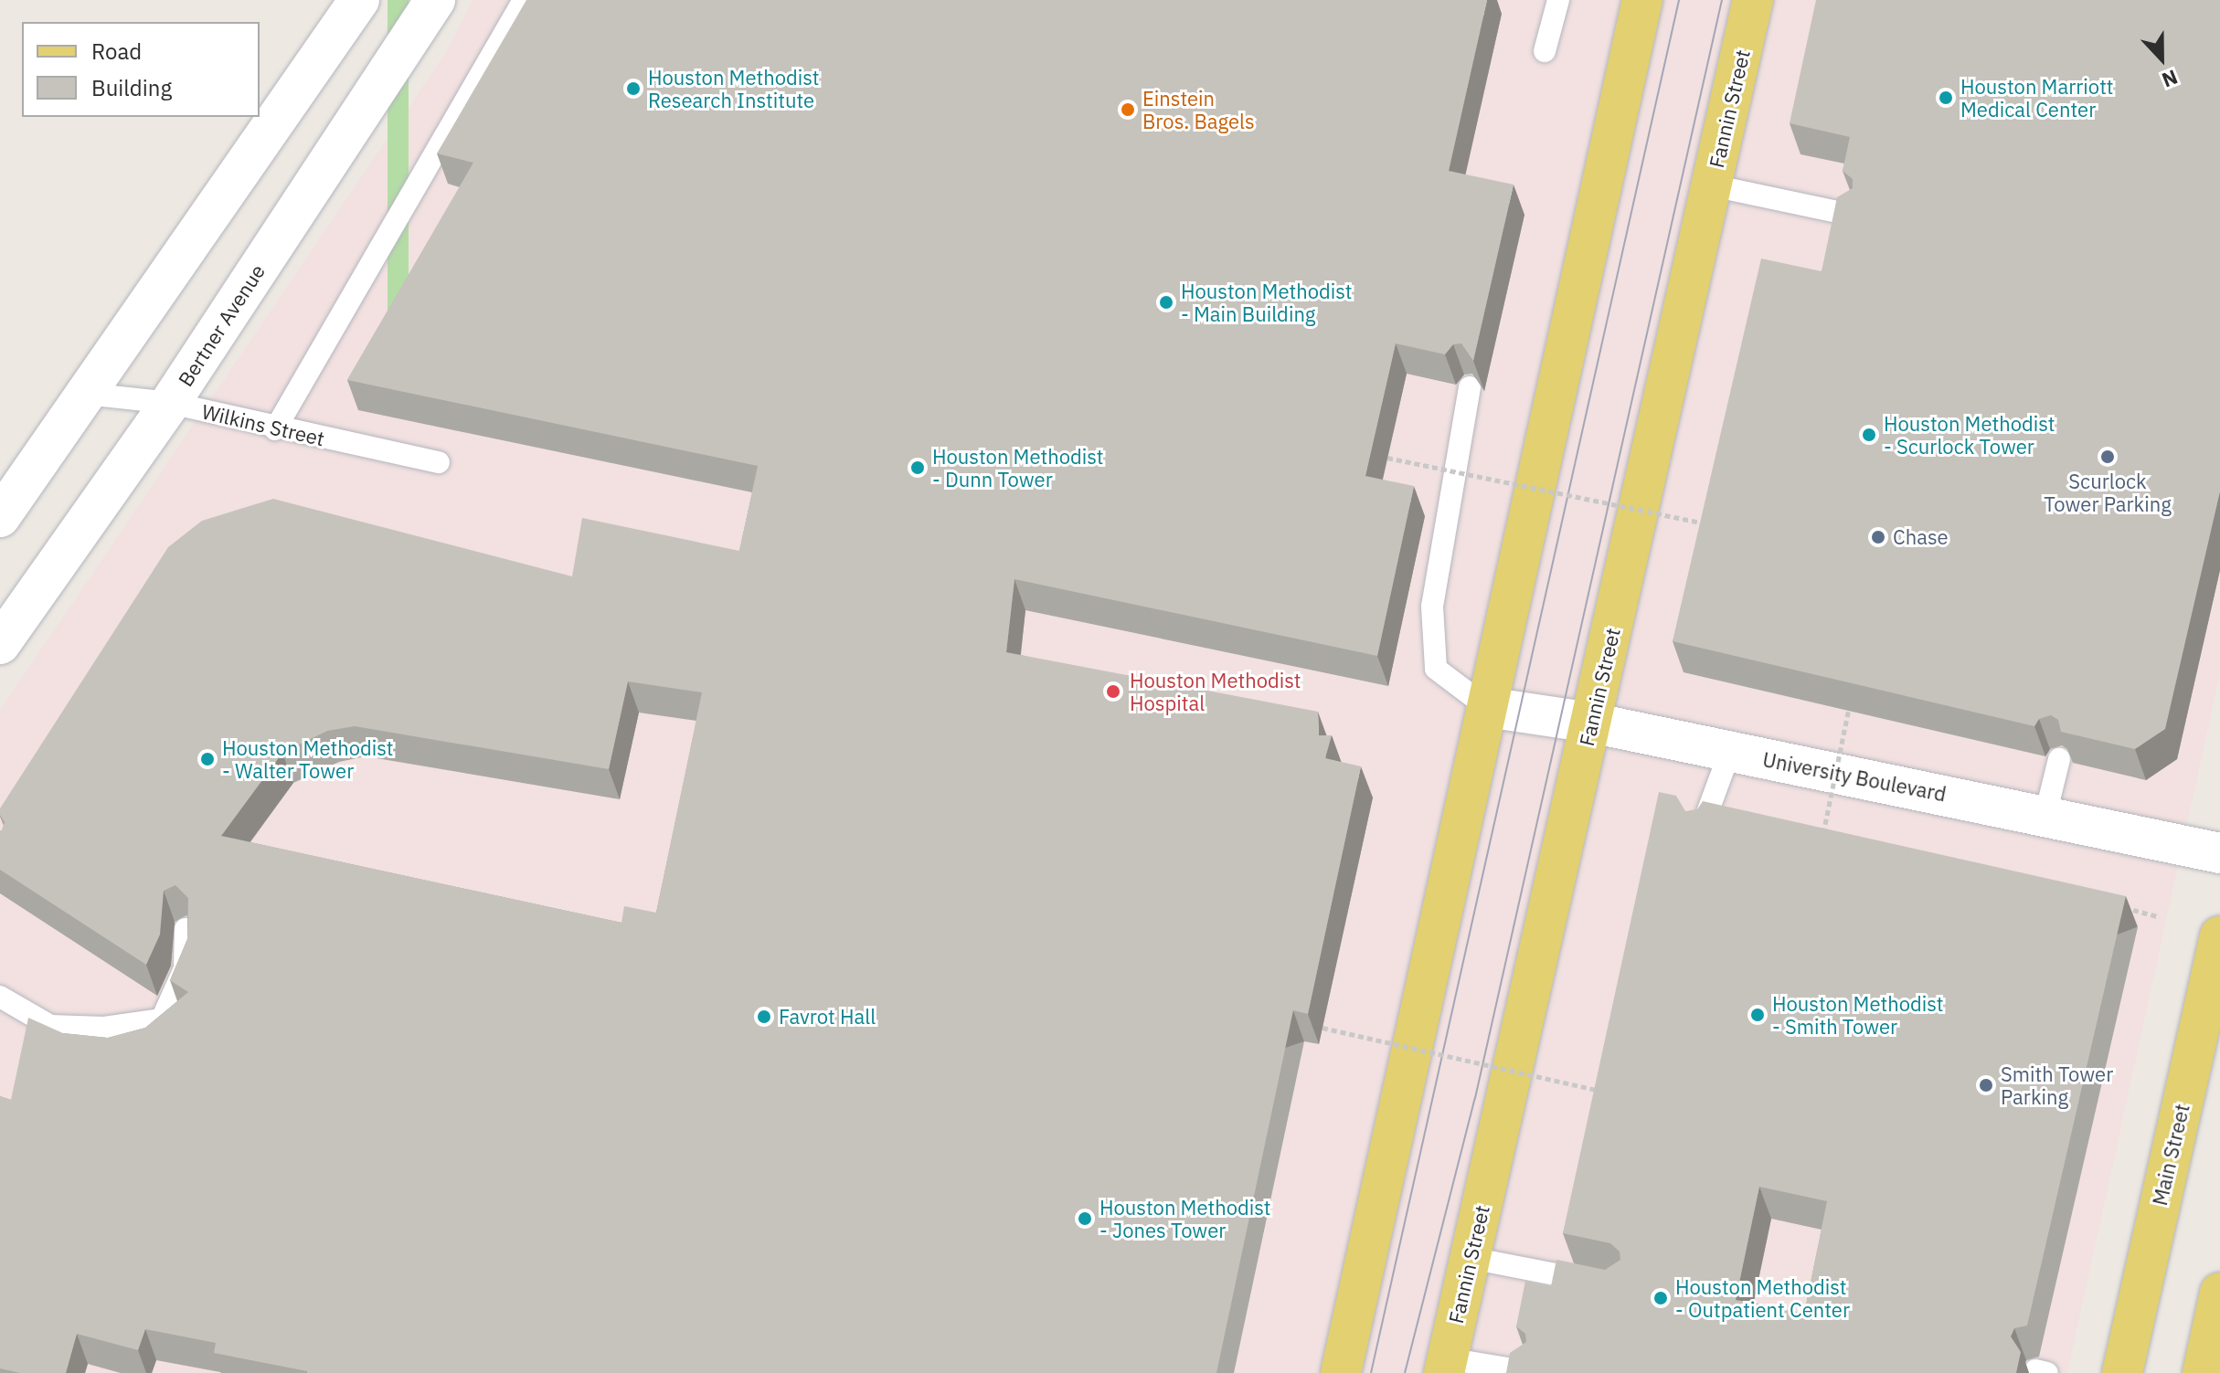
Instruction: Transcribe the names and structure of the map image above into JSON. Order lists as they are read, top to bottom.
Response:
{
  "streets": {
    "main road": ["Fannin Street", "Main Street"],
    "street": ["Bertner Avenue", "University Boulevard"],
    "lane": ["Wilkins Street"]
  },
  "crossings": [
    ["Fannin Street", "University Boulevard"],
    ["Bertner Avenue", "Wilkins Street"]
  ],
  "places": [
    "Houston Methodist Research Institute",
    "Houston Marriott Medical Center",
    "Einstein Bros. Bagels",
    "Houston Methodist - Main Building",
    "Houston Methodist - Scurlock Tower",
    "Scurlock Tower Parking",
    "Houston Methodist - Dunn Tower",
    "Chase",
    "Houston Methodist Hospital",
    "Houston Methodist - Walter Tower",
    "Houston Methodist - Smith Tower",
    "Favrot Hall",
    "Smith Tower Parking",
    "Houston Methodist - Jones Tower",
    "Houston Methodist - Outpatient Center"
  ],
  "legend": ["Road", "Building"],
  "north": "bottom"
}
